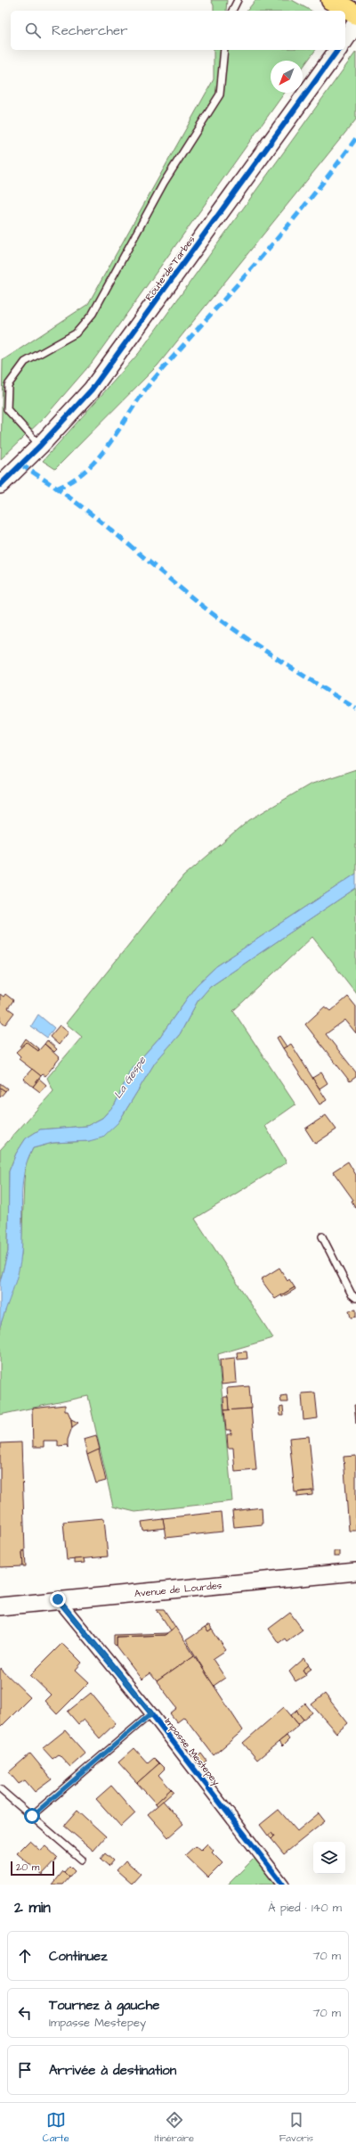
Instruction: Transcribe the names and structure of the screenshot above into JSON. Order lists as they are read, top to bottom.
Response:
{
  "streets": {
    "street": ["Route de Tarbes", "Avenue de Lourdes", "Impasse Mestepey"]
  },
  "crossings": [
    ["Avenue de Lourdes", "Impasse Mestepey"]
  ],
  "water": ["La Gespe"],
  "scale_bar": "20 m",
  "north": "bottom left",
  "page": {
    "search": "Rechercher",
    "scale": "20 m",
    "heading": ["2 min", "À pied · 140 m"],
    "list": [
      ["Continuez", "70 m"],
      ["Tournez à gauche", "Impasse Mestepey", "70 m"],
      "Arrivée à destination"
    ],
    "nav": ["Carte", "Itinéraire", "Favoris"]
  }
}
